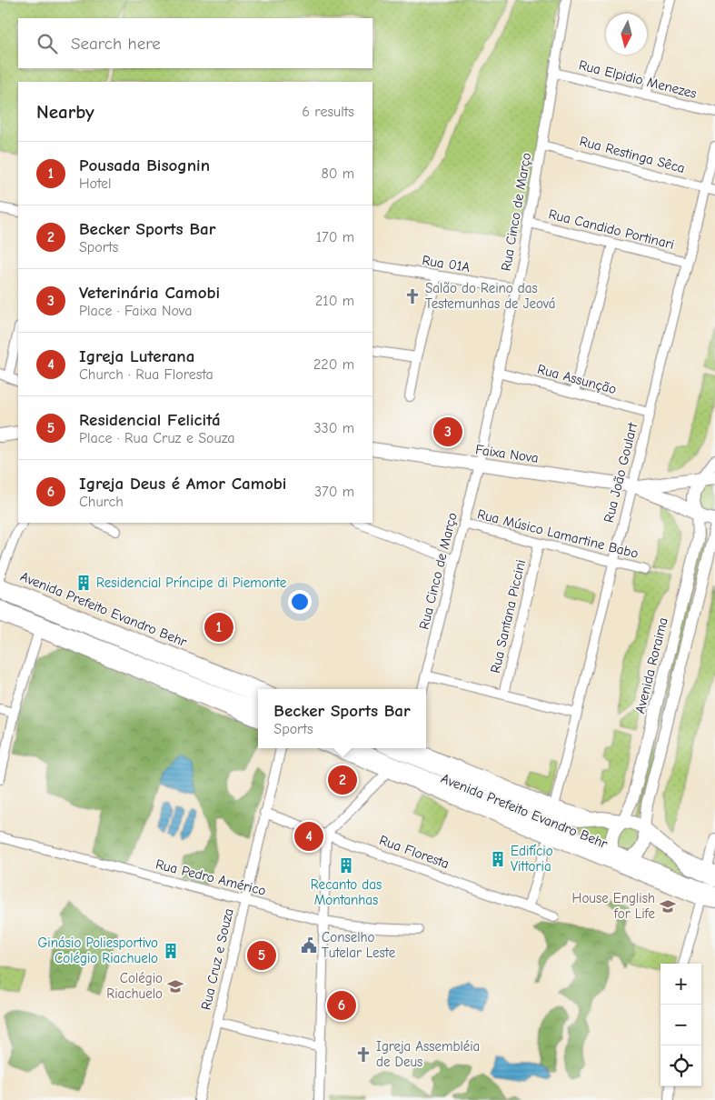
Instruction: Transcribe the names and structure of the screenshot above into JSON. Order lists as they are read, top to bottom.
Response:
{
  "streets": {
    "highway": ["Faixa Nova", "Avenida Prefeito Evandro Behr"],
    "main road": ["Avenida Roraima"],
    "street": [
      "Rua Elpidio Menezes",
      "Rua Restinga Sêca",
      "Rua Cinco de Março",
      "Rua Candido Portinari",
      "Rua 01A",
      "Rua Assunção",
      "Rua João Goulart",
      "Rua Músico Lamartine Babo",
      "Rua Santana Piccini",
      "Rua Floresta",
      "Rua Pedro Américo",
      "Rua Cruz e Souza"
    ]
  },
  "crossings": [
    ["Rua Elpidio Menezes", "Rua Cinco de Março"],
    ["Rua Restinga Sêca", "Rua Cinco de Março"],
    ["Rua Restinga Sêca", "Rua João Goulart"],
    ["Rua Cinco de Março", "Rua Candido Portinari"],
    ["Rua Cinco de Março", "Rua 01A"],
    ["Rua Cinco de Março", "Rua Assunção"],
    ["Rua Cinco de Março", "Faixa Nova"],
    ["Rua Cinco de Março", "Rua Músico Lamartine Babo"],
    ["Rua Candido Portinari", "Rua João Goulart"],
    ["Rua Assunção", "Rua João Goulart"],
    ["Faixa Nova", "Rua João Goulart"],
    ["Faixa Nova", "Avenida Roraima"],
    ["Rua João Goulart", "Rua Músico Lamartine Babo"],
    ["Rua João Goulart", "Avenida Prefeito Evandro Behr"],
    ["Rua Músico Lamartine Babo", "Rua Santana Piccini"],
    ["Avenida Prefeito Evandro Behr", "Avenida Roraima"],
    ["Rua Floresta", "Rua Cruz e Souza"],
    ["Rua Pedro Américo", "Rua Cruz e Souza"]
  ],
  "places": {
    "church": ["Salão do Reino das Testemunhas de Jeová", "Igreja Assembléia de Deus"],
    "building": [
      "Residencial Príncipe di Piemonte",
      "Edifício Vittoria",
      "Recanto das Montanhas",
      "Ginásio Poliesportivo Colégio Riachuelo"
    ],
    "school or university": ["House English for Life", "Colégio Riachuelo"],
    "public building": ["Conselho Tutelar Leste"]
  },
  "north": "bottom",
  "page": {
    "search": "Search here",
    "heading": ["Nearby", "6 results"],
    "list": [
      {
        "mark": "1",
        "name": "Pousada Bisognin",
        "note": "Hotel",
        "value": "80 m"
      },
      {
        "mark": "2",
        "name": "Becker Sports Bar",
        "note": "Sports",
        "value": "170 m"
      },
      {
        "mark": "3",
        "name": "Veterinária Camobi",
        "note": "Place · Faixa Nova",
        "value": "210 m"
      },
      {
        "mark": "4",
        "name": "Igreja Luterana",
        "note": "Church · Rua Floresta",
        "value": "220 m"
      },
      {
        "mark": "5",
        "name": "Residencial Felicitá",
        "note": "Place · Rua Cruz e Souza",
        "value": "330 m"
      },
      {
        "mark": "6",
        "name": "Igreja Deus é Amor Camobi",
        "note": "Church",
        "value": "370 m"
      }
    ],
    "pins": [
      "3",
      "1",
      "2",
      "4",
      "5",
      "6"
    ],
    "popup": ["Becker Sports Bar", "Sports"],
    "map_buttons": ["+", "−"]
  }
}
